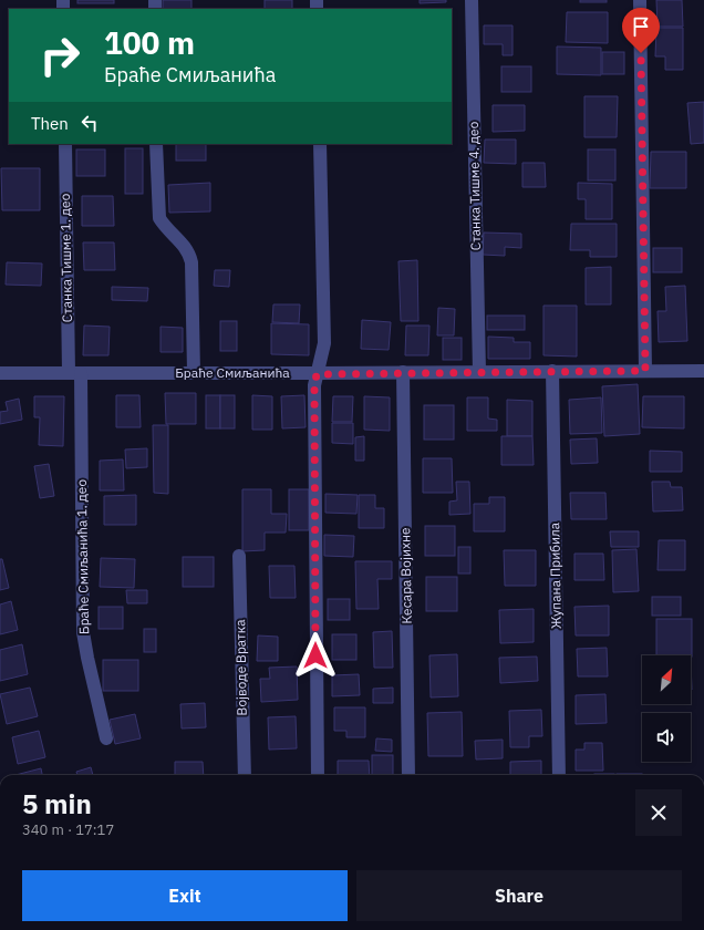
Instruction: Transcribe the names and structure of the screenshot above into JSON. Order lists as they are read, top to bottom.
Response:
{
  "streets": {
    "street": [
      "Станка Тишме 4. део",
      "Станка Тишме 1. део",
      "Браће Смиљанића",
      "Браће Смиљанића 1. део",
      "Кесара Војихне",
      "Жупана Прибила",
      "Војводе Вратка"
    ]
  },
  "crossings": [
    ["Станка Тишме 4. део", "Браће Смиљанића"],
    ["Станка Тишме 1. део", "Браће Смиљанића"],
    ["Станка Тишме 1. део", "Браће Смиљанића 1. део"],
    ["Браће Смиљанића", "Браће Смиљанића 1. део"],
    ["Браће Смиљанића", "Кесара Војихне"],
    ["Браће Смиљанића", "Жупана Прибила"]
  ],
  "north": "top right",
  "page": {
    "turn": ["100 m", "Браће Смиљанића"],
    "then": "Then",
    "heading": ["5 min", "340 m · 17:17"],
    "buttons": ["Exit", "Share"]
  }
}
